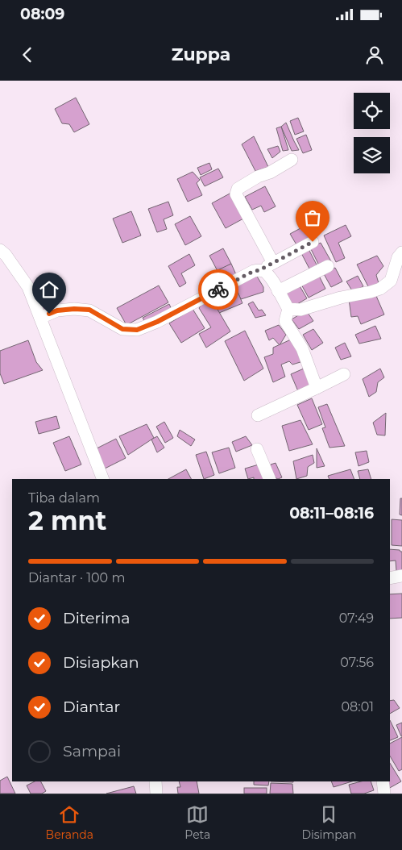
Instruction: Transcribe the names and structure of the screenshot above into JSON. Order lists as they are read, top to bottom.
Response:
{
  "page": {
    "status": "08:09",
    "header": "Zuppa",
    "heading": ["2 mnt", "Tiba dalam", "08:11–08:16"],
    "bar": "Diantar · 100 m",
    "list": [
      ["Diterima", "07:49"],
      ["Disiapkan", "07:56"],
      ["Diantar", "08:01"],
      "Sampai"
    ],
    "tabs": ["Beranda", "Peta", "Disimpan"]
  }
}
